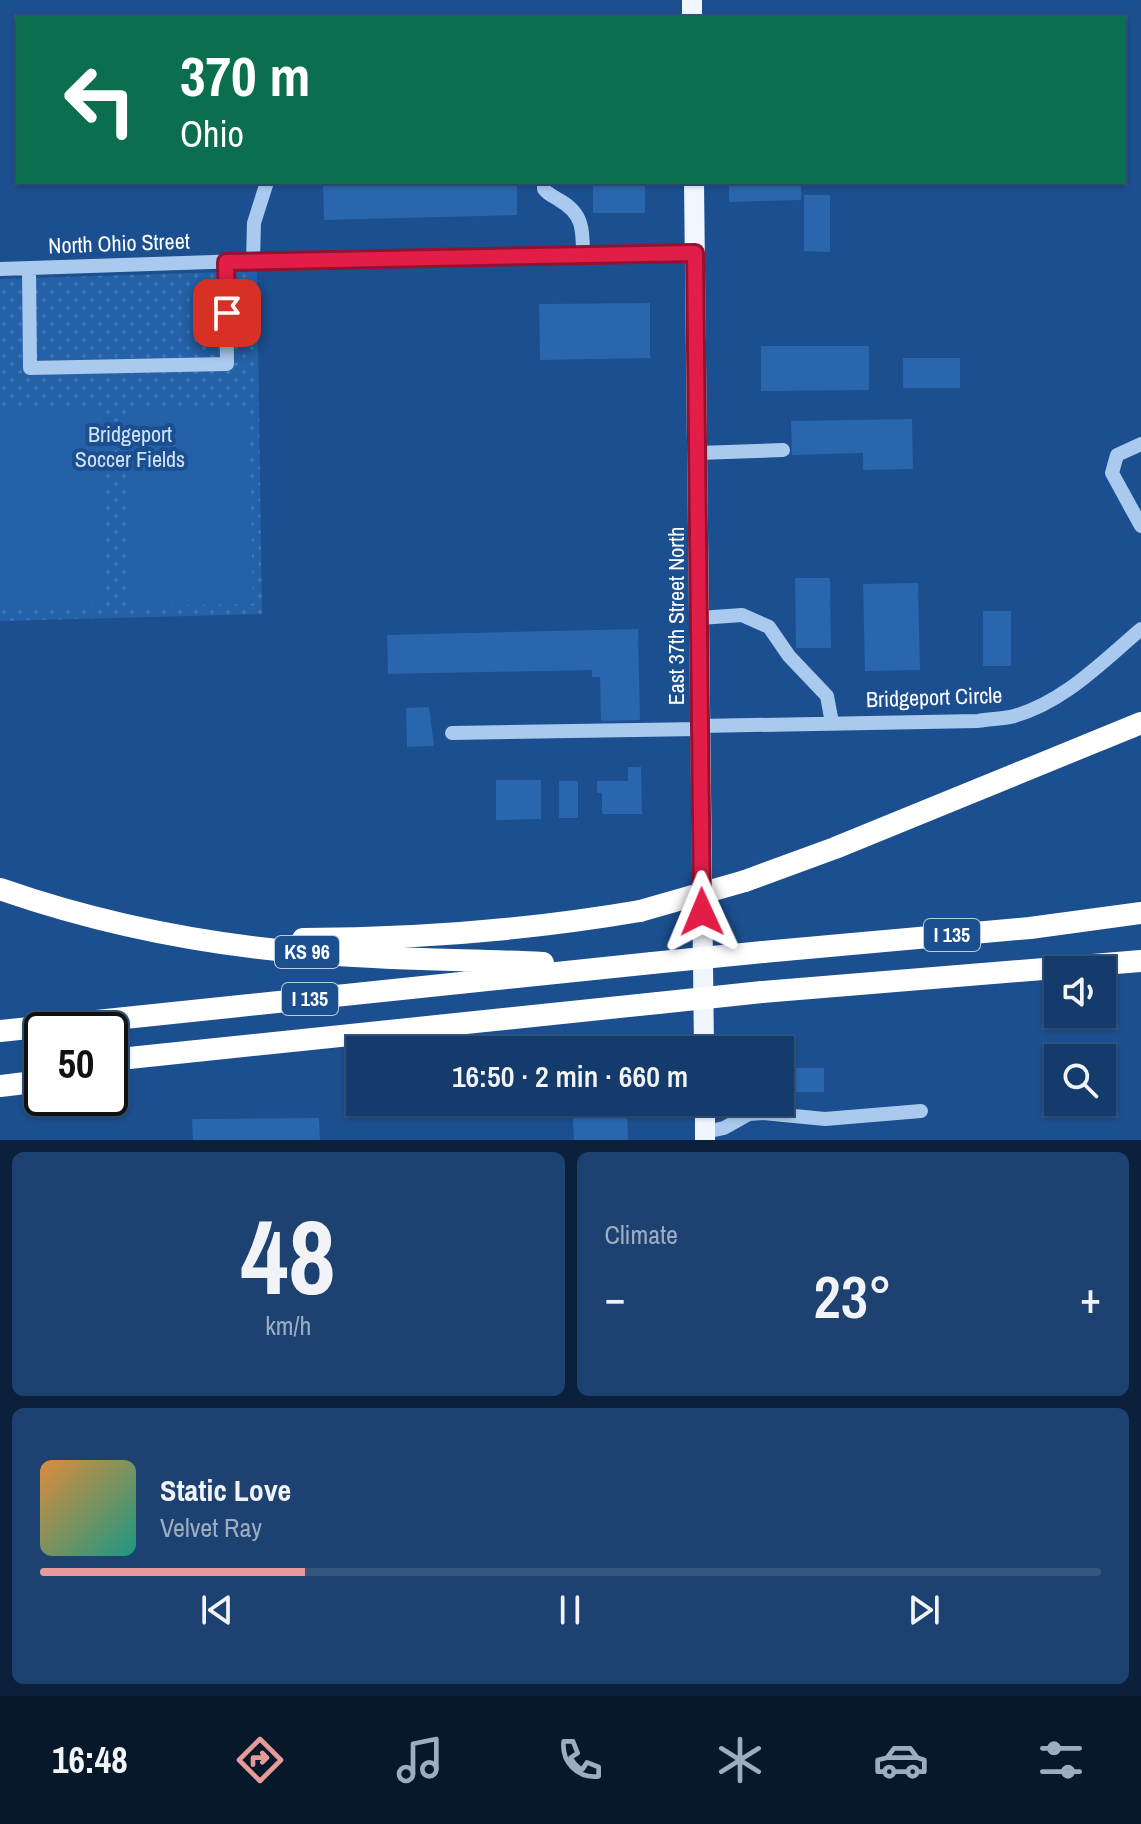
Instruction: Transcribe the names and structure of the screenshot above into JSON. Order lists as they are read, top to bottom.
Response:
{
  "streets": {
    "highway": ["I 135", "KS 96"],
    "main road": ["East 37th Street North"],
    "street": ["North Ohio Street", "Bridgeport Circle"]
  },
  "crossings": [
    ["North Ohio Street", "East 37th Street North"],
    ["East 37th Street North", "Bridgeport Circle"],
    ["I 135", "KS 96"]
  ],
  "parks": ["Bridgeport Soccer Fields"],
  "page": {
    "turn": ["370 m", "Ohio"],
    "limit": "50",
    "trip": "16:50 · 2 min · 660 m",
    "tile": [
      ["48", "km/h"],
      "Climate"
    ],
    "heat": ["−", "23°", "+"],
    "song": ["Static Love", "Velvet Ray"],
    "tabs": "16:48"
  }
}
